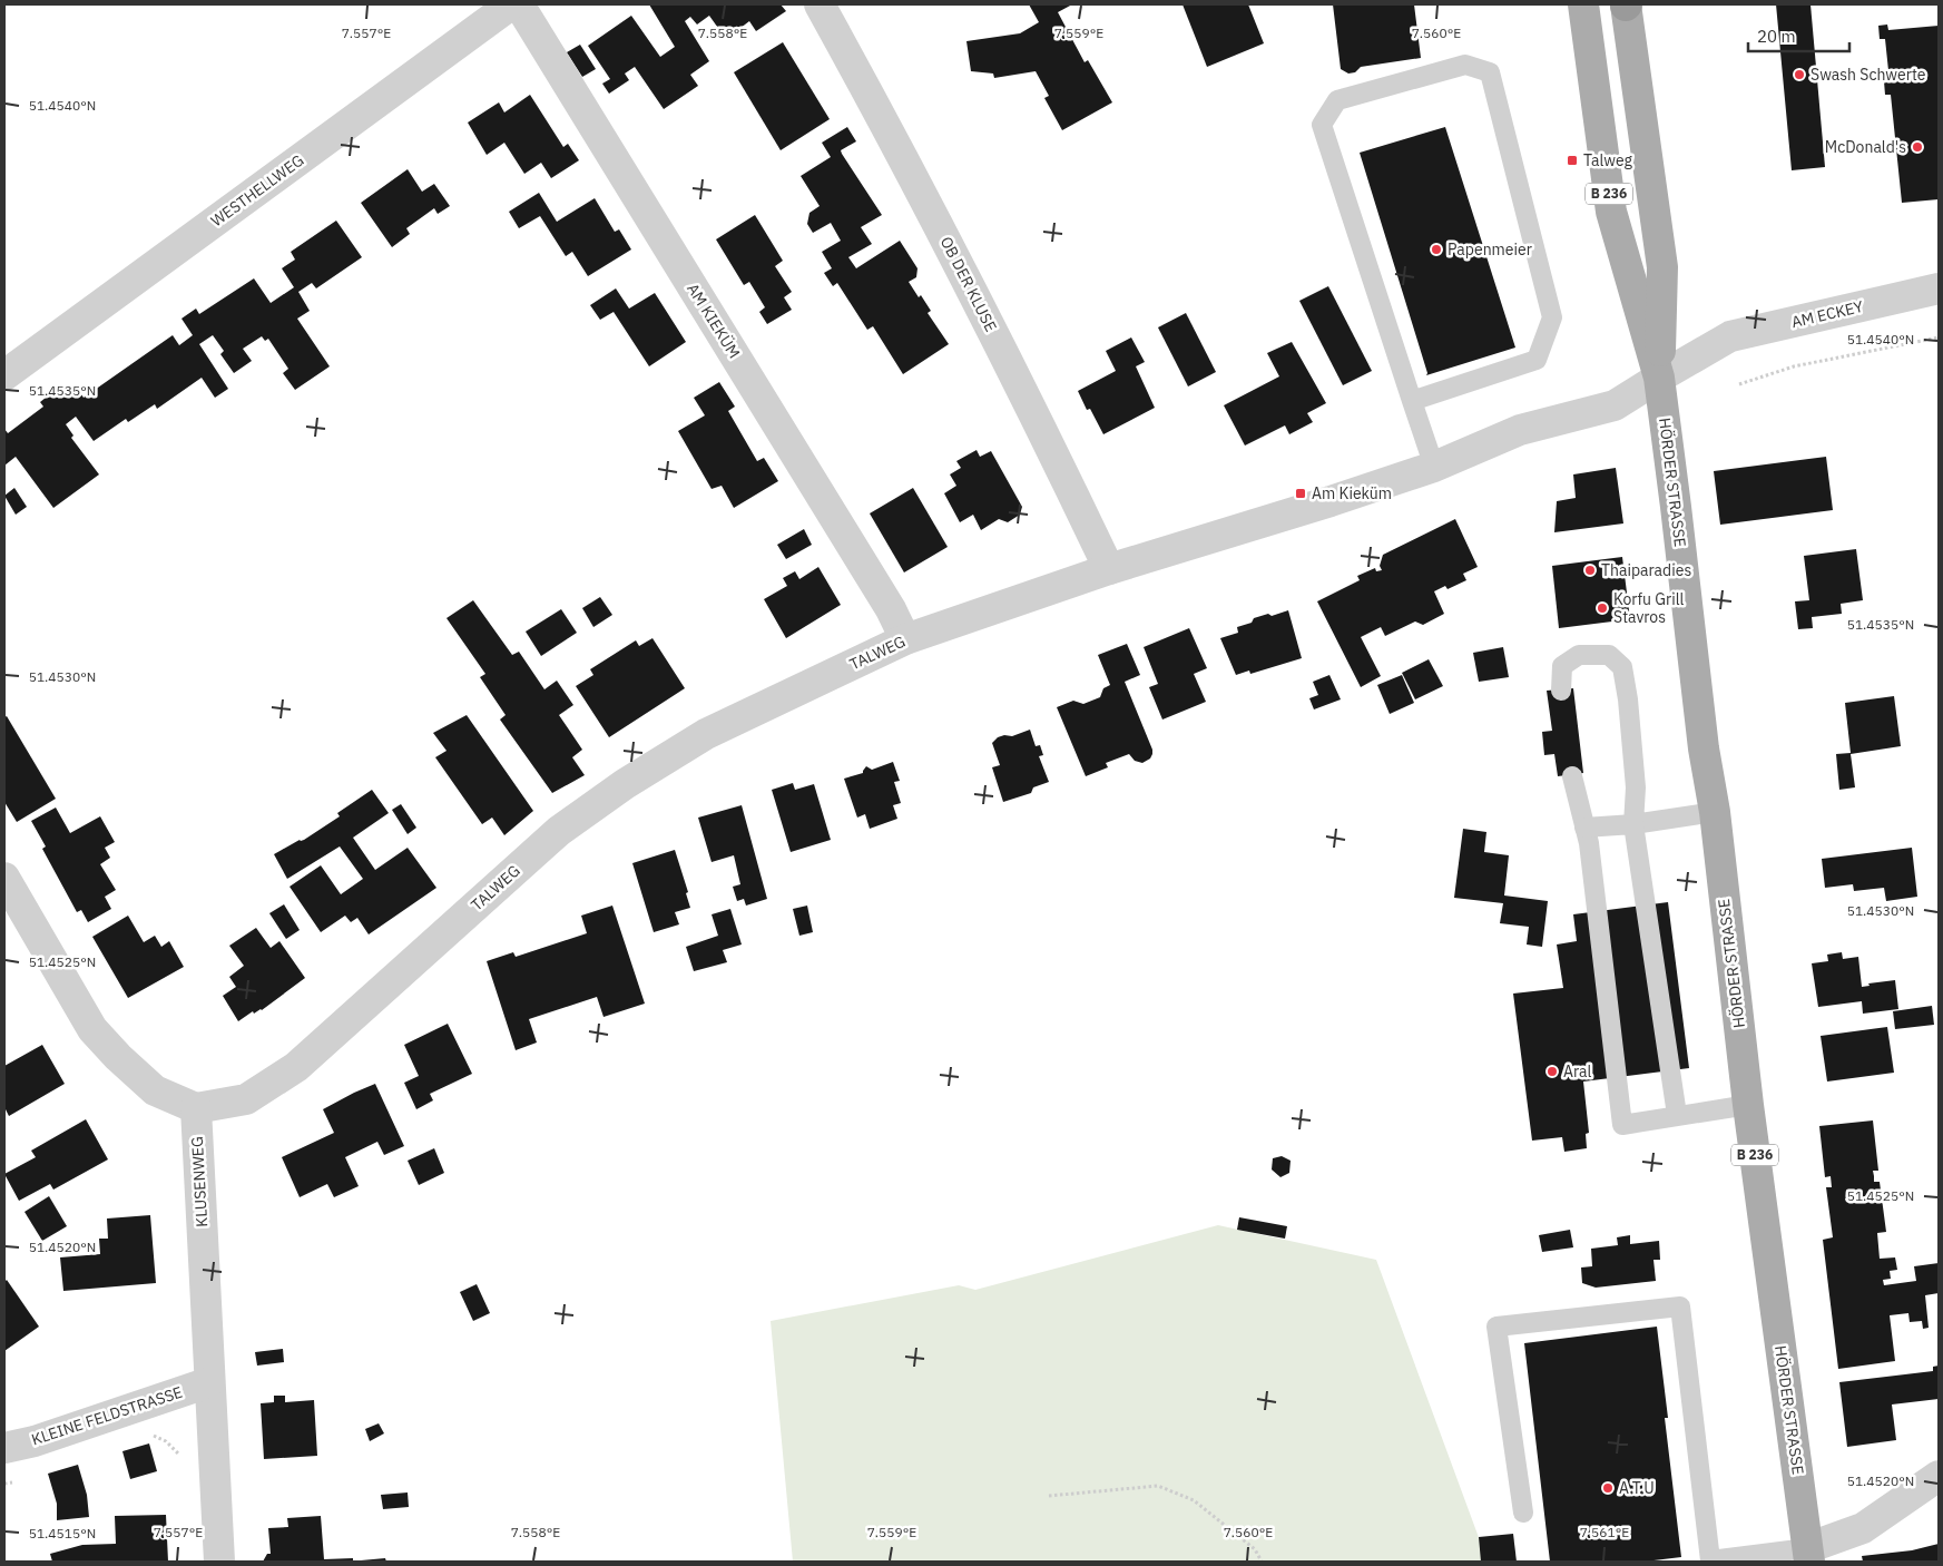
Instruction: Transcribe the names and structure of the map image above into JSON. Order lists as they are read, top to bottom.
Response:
{
  "streets": {
    "main road": ["B 236", "HÖRDER STRASSE"],
    "street": [
      "WESTHELLWEG",
      "OB DER KLUSE",
      "AM ECKEY",
      "AM KIEKÜM",
      "TALWEG",
      "KLUSENWEG",
      "KLEINE FELDSTRASSE"
    ]
  },
  "crossings": [
    ["OB DER KLUSE", "TALWEG"],
    ["AM ECKEY", "HÖRDER STRASSE"],
    ["AM ECKEY", "TALWEG"],
    ["AM KIEKÜM", "TALWEG"],
    ["HÖRDER STRASSE", "TALWEG"],
    ["TALWEG", "KLUSENWEG"],
    ["KLUSENWEG", "KLEINE FELDSTRASSE"]
  ],
  "places": {
    "other": [
      "Swash Schwerte",
      "McDonald's",
      "Papenmeier",
      "Thaiparadies",
      "Korfu Grill Stavros",
      "Aral",
      "A.T.U"
    ],
    "transit": ["Talweg", "Am Kieküm"]
  },
  "scale_bar": "20 m",
  "coordinates": [
    "7.557°E",
    "7.558°E",
    "7.559°E",
    "7.560°E",
    "51.4540°N",
    "51.4535°N",
    "51.4530°N",
    "51.4525°N",
    "51.4520°N",
    "7.561°E",
    "51.4515°N"
  ]
}
